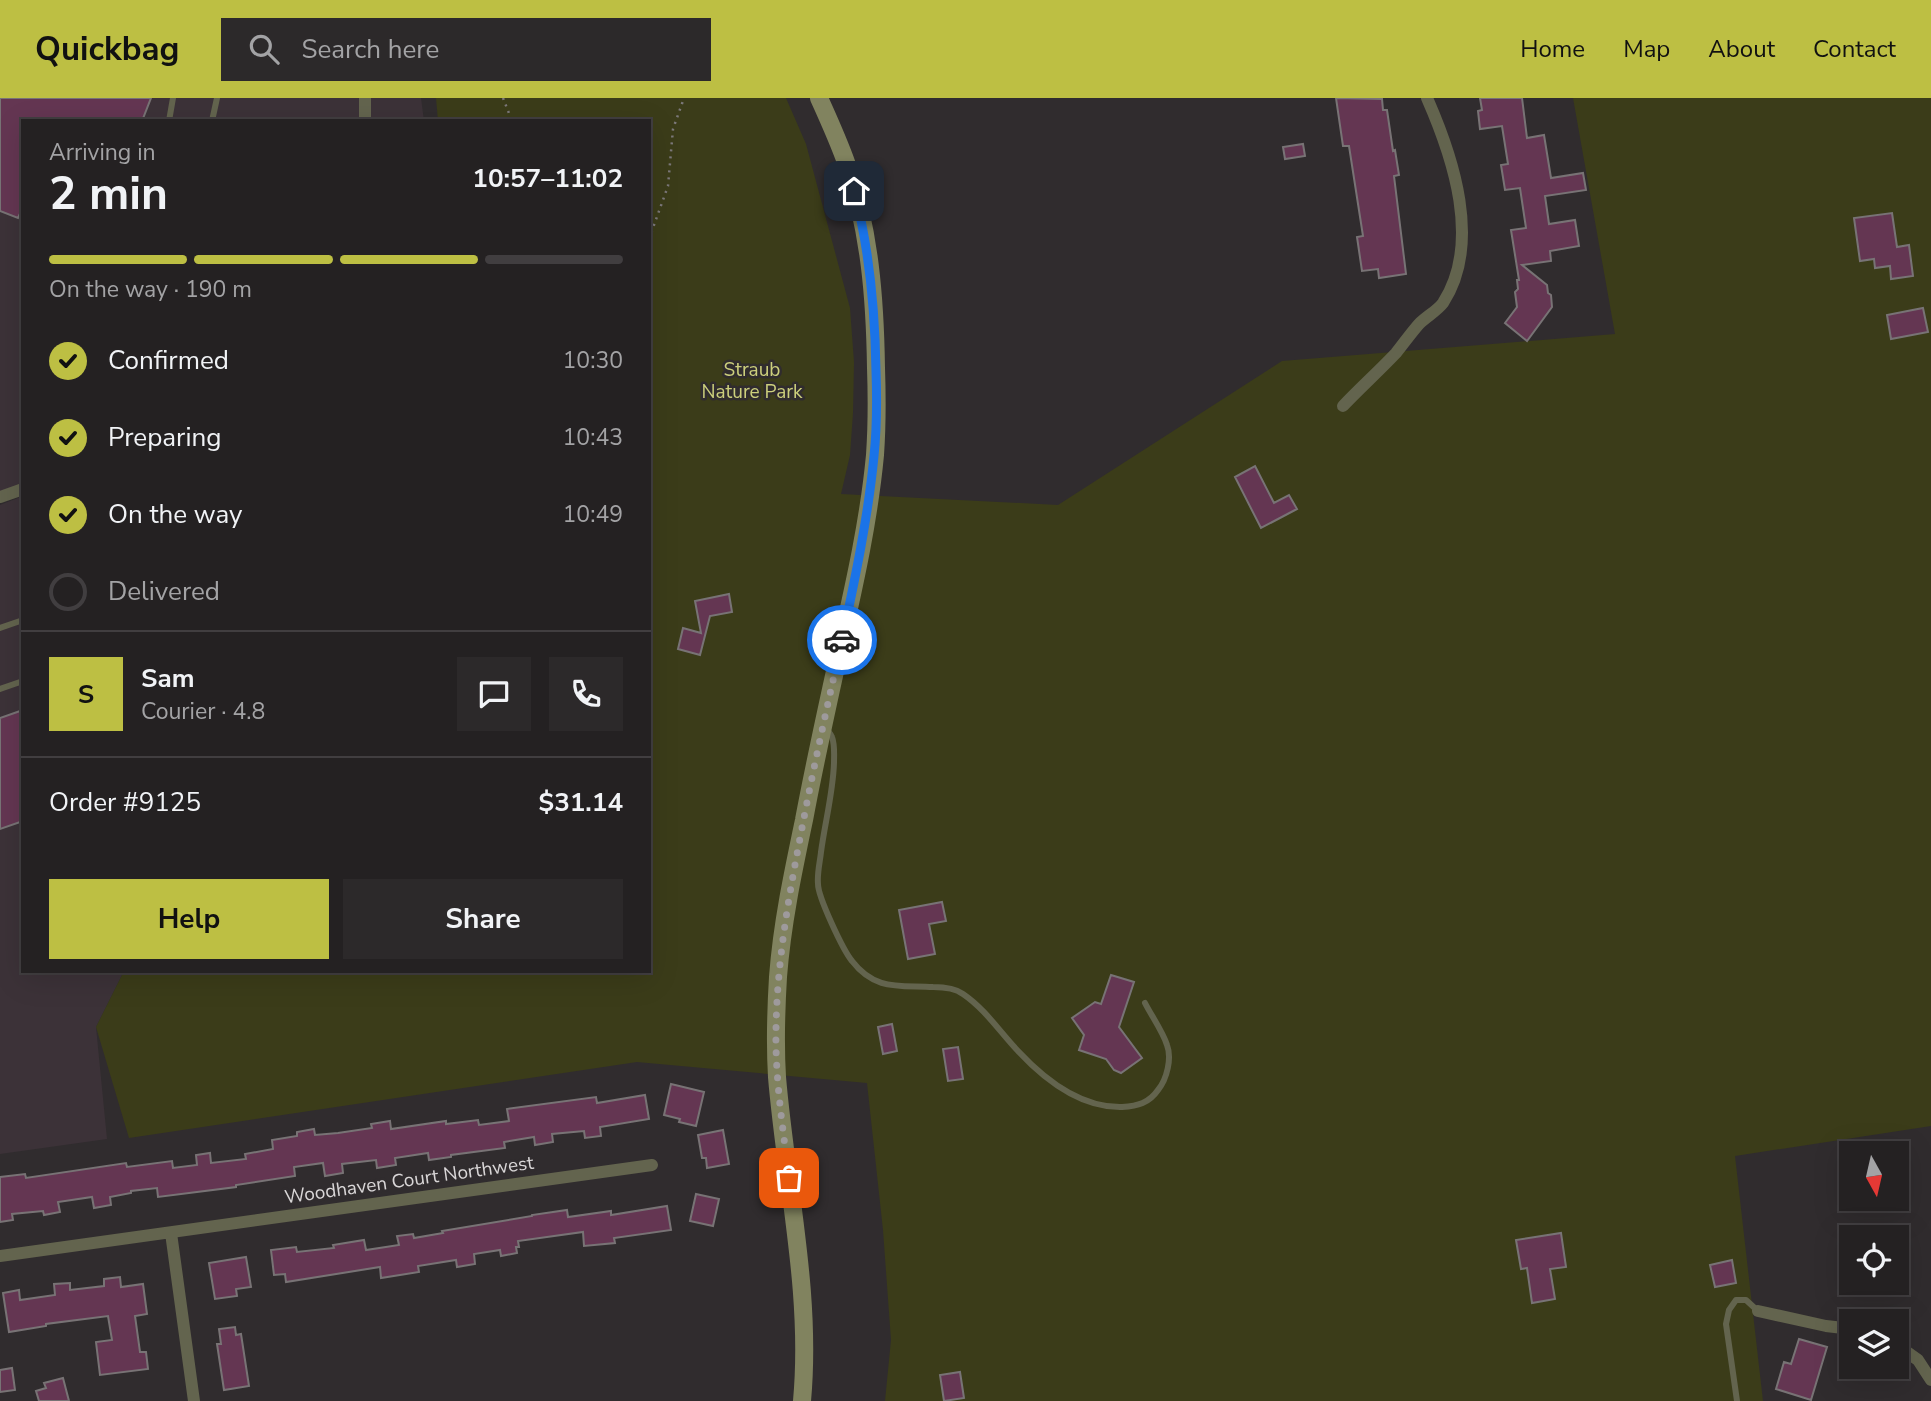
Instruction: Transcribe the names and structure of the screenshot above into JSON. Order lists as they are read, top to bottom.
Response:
{
  "streets": {
    "street": ["Woodhaven Court Northwest"]
  },
  "parks": ["Straub Nature Park"],
  "north": "bottom",
  "page": {
    "header": "Quickbag",
    "search": "Search here",
    "nav": [
      "Home",
      "Map",
      "About",
      "Contact"
    ],
    "heading": ["2 min", "Arriving in", "10:57–11:02"],
    "panel": [
      "Sam",
      "Courier · 4.8",
      "Order #9125",
      "$31.14"
    ],
    "bar": "On the way · 190 m",
    "list": [
      ["Confirmed", "10:30"],
      ["Preparing", "10:43"],
      ["On the way", "10:49"],
      "Delivered"
    ],
    "round": "S",
    "buttons": ["Help", "Share"]
  }
}
